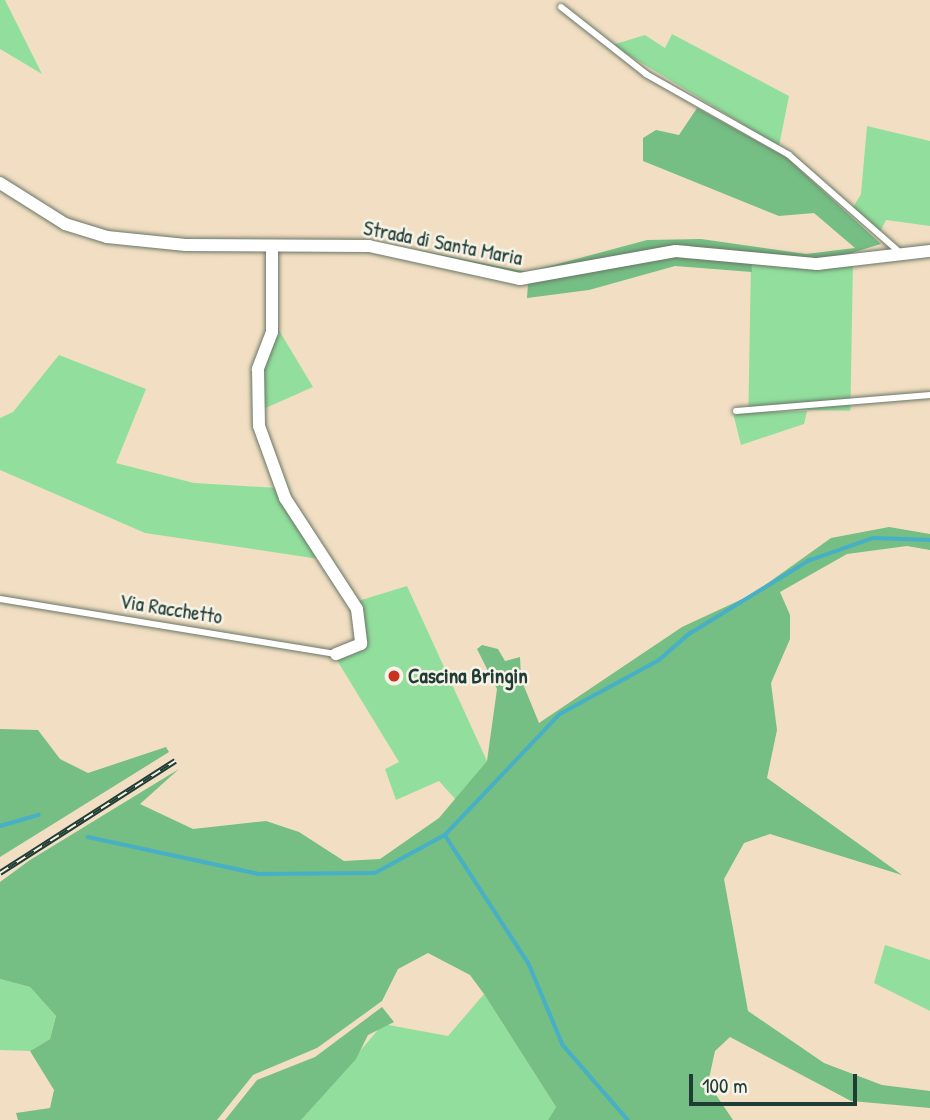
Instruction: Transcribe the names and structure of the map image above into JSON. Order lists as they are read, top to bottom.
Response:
{
  "streets": {
    "street": ["Strada di Santa Maria"],
    "lane": ["Via Racchetto"]
  },
  "places": ["Cascina Bringin"],
  "scale_bar": "100 m"
}
